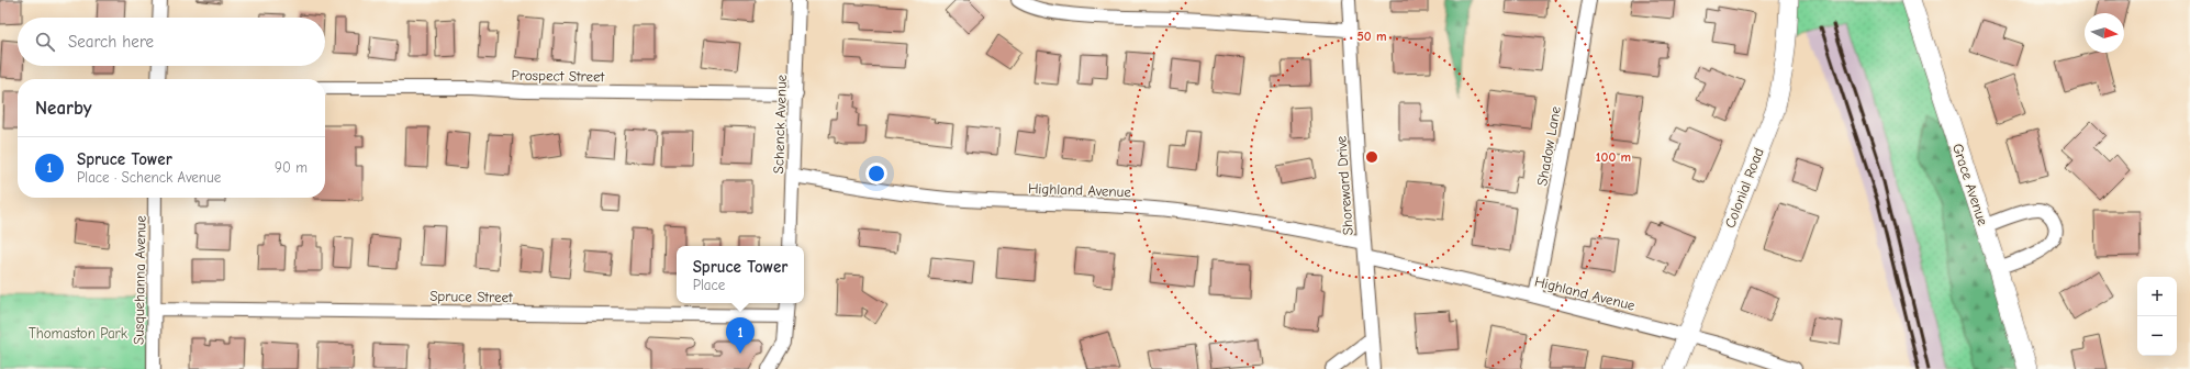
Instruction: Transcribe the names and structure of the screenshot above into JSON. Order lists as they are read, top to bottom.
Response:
{
  "streets": {
    "street": [
      "Prospect Street",
      "Schenck Avenue",
      "Shadow Lane",
      "Grace Avenue",
      "Shoreward Drive",
      "Colonial Road",
      "Highland Avenue",
      "Susquehanna Avenue",
      "Spruce Street"
    ]
  },
  "crossings": [
    ["Prospect Street", "Schenck Avenue"],
    ["Schenck Avenue", "Highland Avenue"],
    ["Shadow Lane", "Highland Avenue"],
    ["Shoreward Drive", "Highland Avenue"],
    ["Colonial Road", "Highland Avenue"],
    ["Susquehanna Avenue", "Spruce Street"]
  ],
  "parks": ["Thomaston Park"],
  "north": "right",
  "page": {
    "search": "Search here",
    "heading": "Nearby",
    "list": [
      {
        "mark": "1",
        "name": "Spruce Tower",
        "note": "Place · Schenck Avenue",
        "value": "90 m"
      }
    ],
    "popup": ["Spruce Tower", "Place"],
    "map_buttons": ["+", "−"],
    "pins": "1"
  },
  "rings": ["50 m", "100 m"]
}
